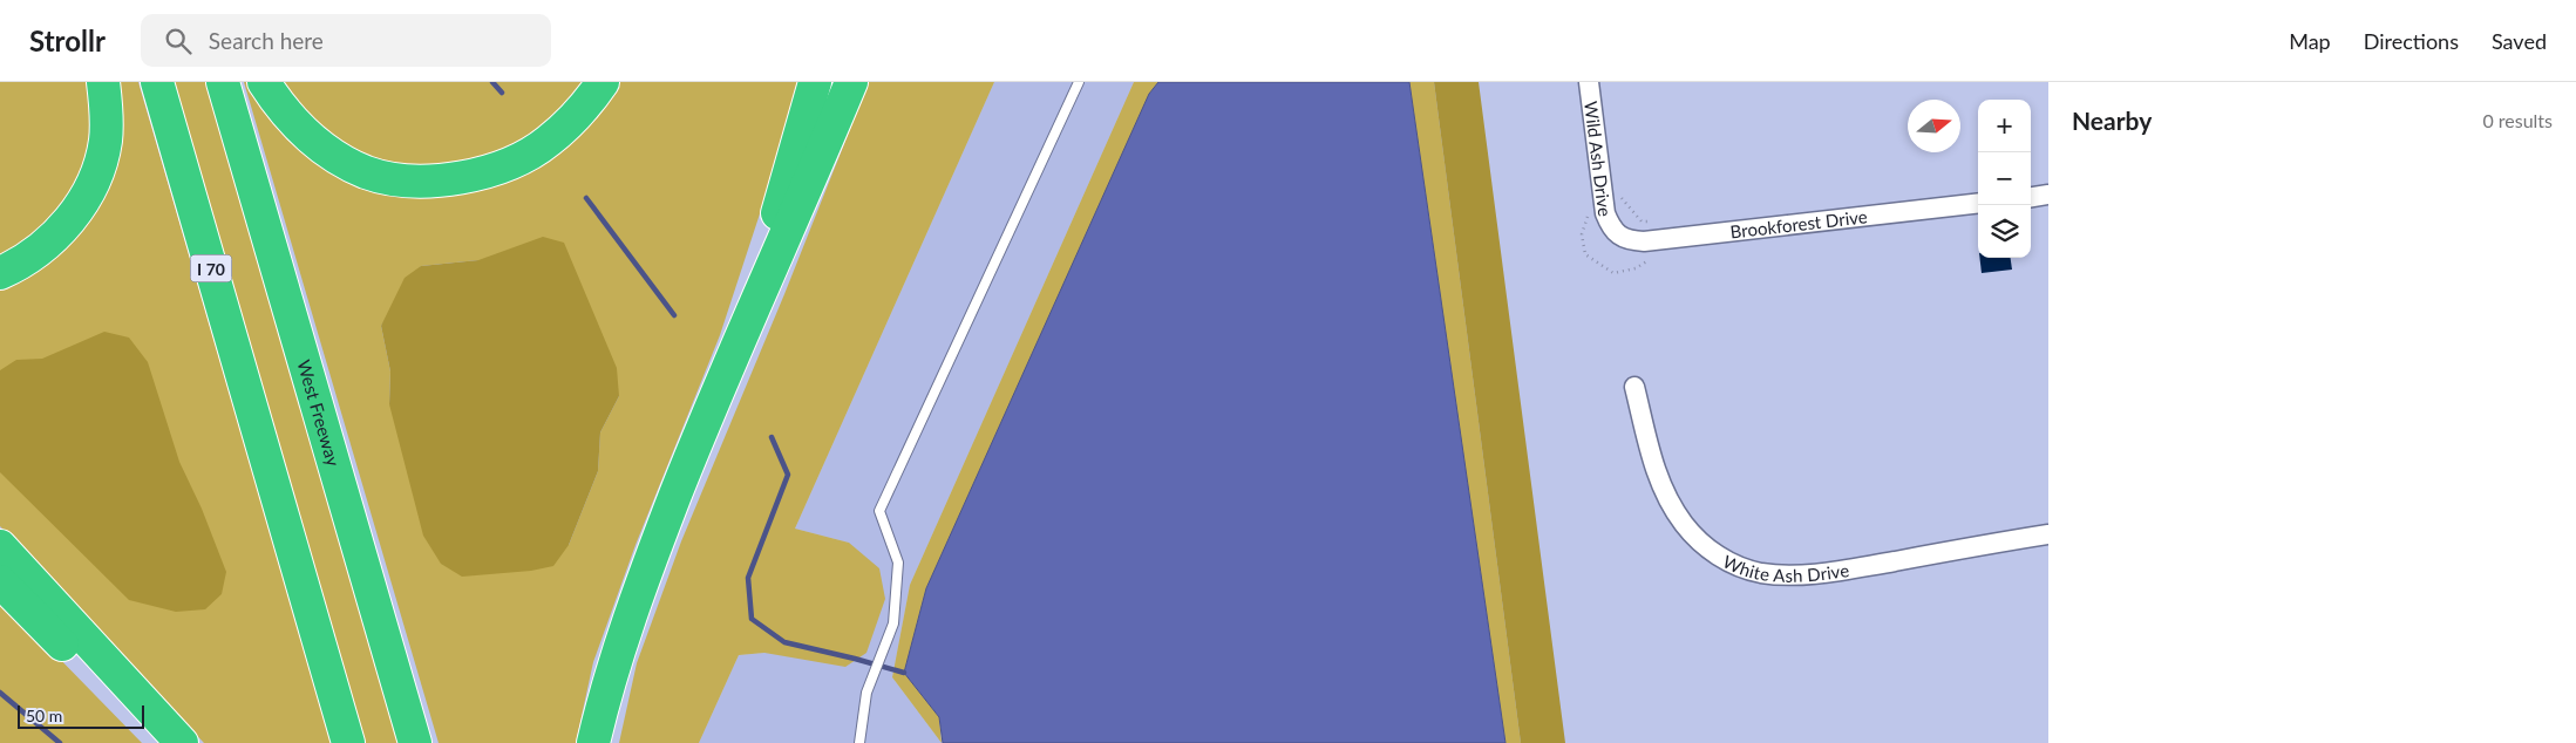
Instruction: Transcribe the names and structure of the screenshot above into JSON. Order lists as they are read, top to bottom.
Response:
{
  "streets": {
    "highway": ["I 70", "West Freeway"],
    "street": ["Wild Ash Drive", "Brookforest Drive", "White Ash Drive"]
  },
  "crossings": [
    ["Wild Ash Drive", "Brookforest Drive"]
  ],
  "scale_bar": "50 m",
  "north": "right",
  "page": {
    "header": "Strollr",
    "search": "Search here",
    "nav": ["Map", "Directions", "Saved"],
    "heading": ["Nearby", "0 results"],
    "map_buttons": ["+", "−"],
    "scale": "50 m"
  }
}
